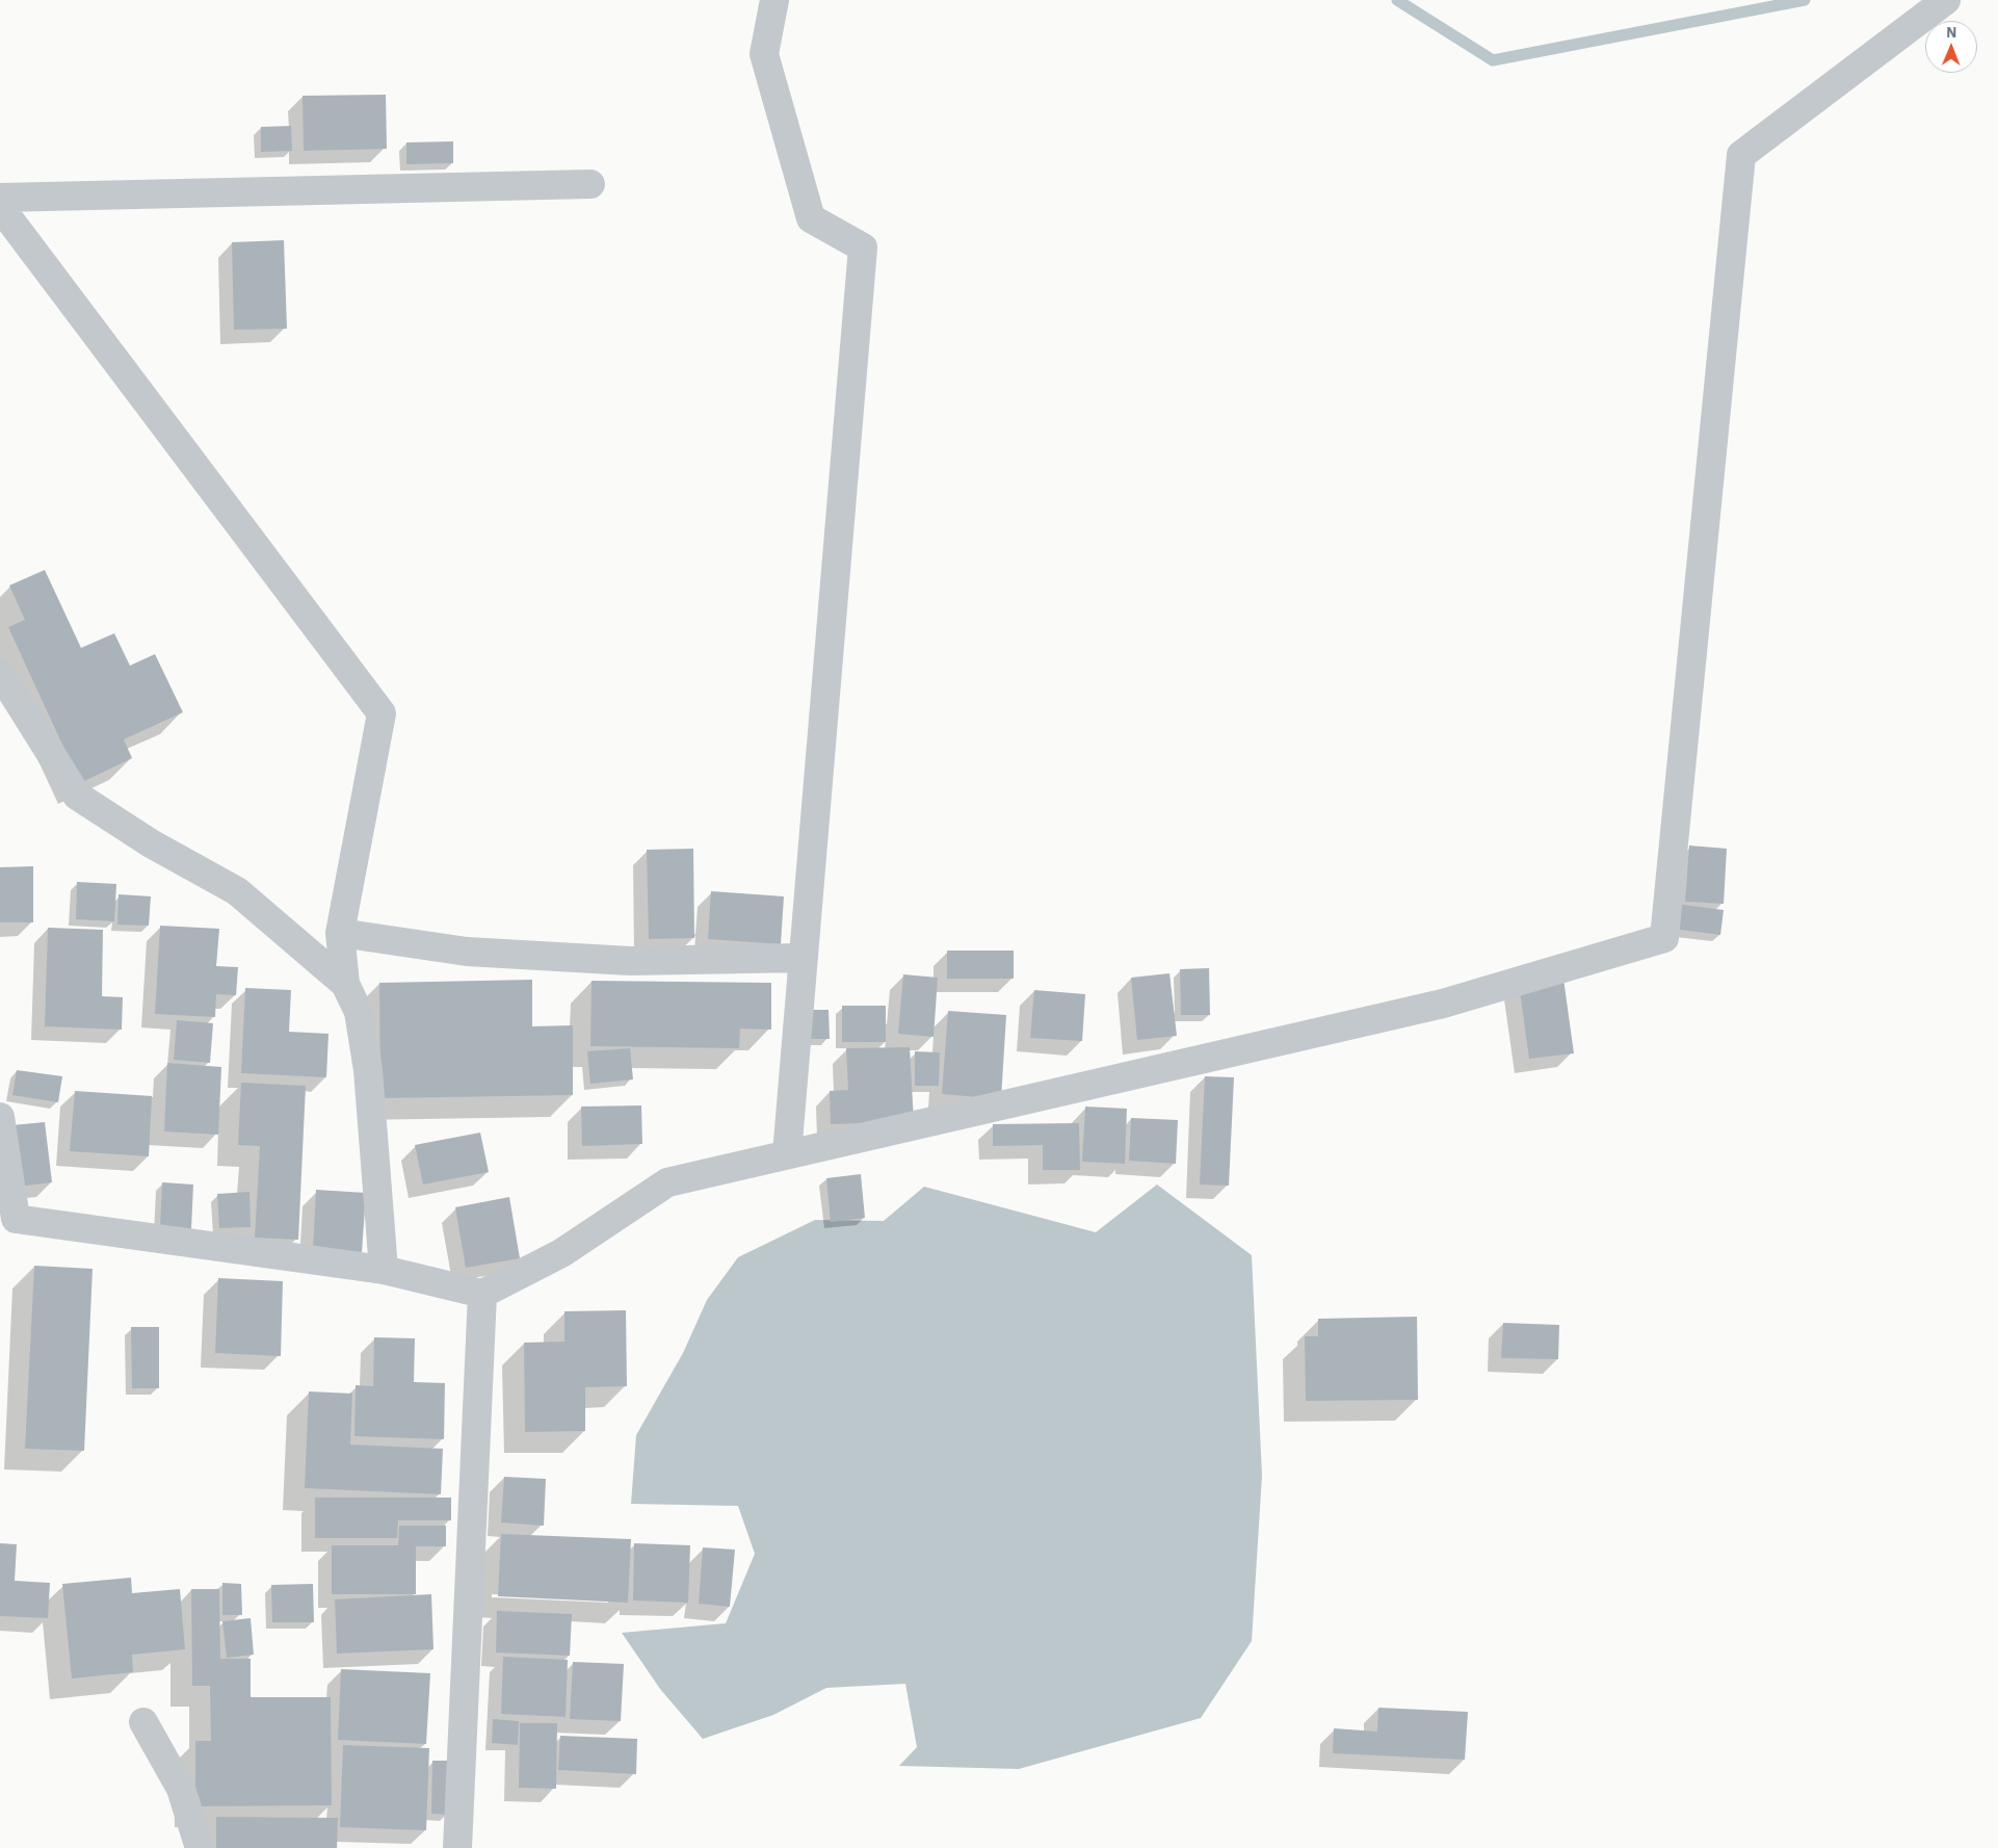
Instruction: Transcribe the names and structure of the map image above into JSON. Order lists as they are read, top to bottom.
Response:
{
  "north": "top"
}
